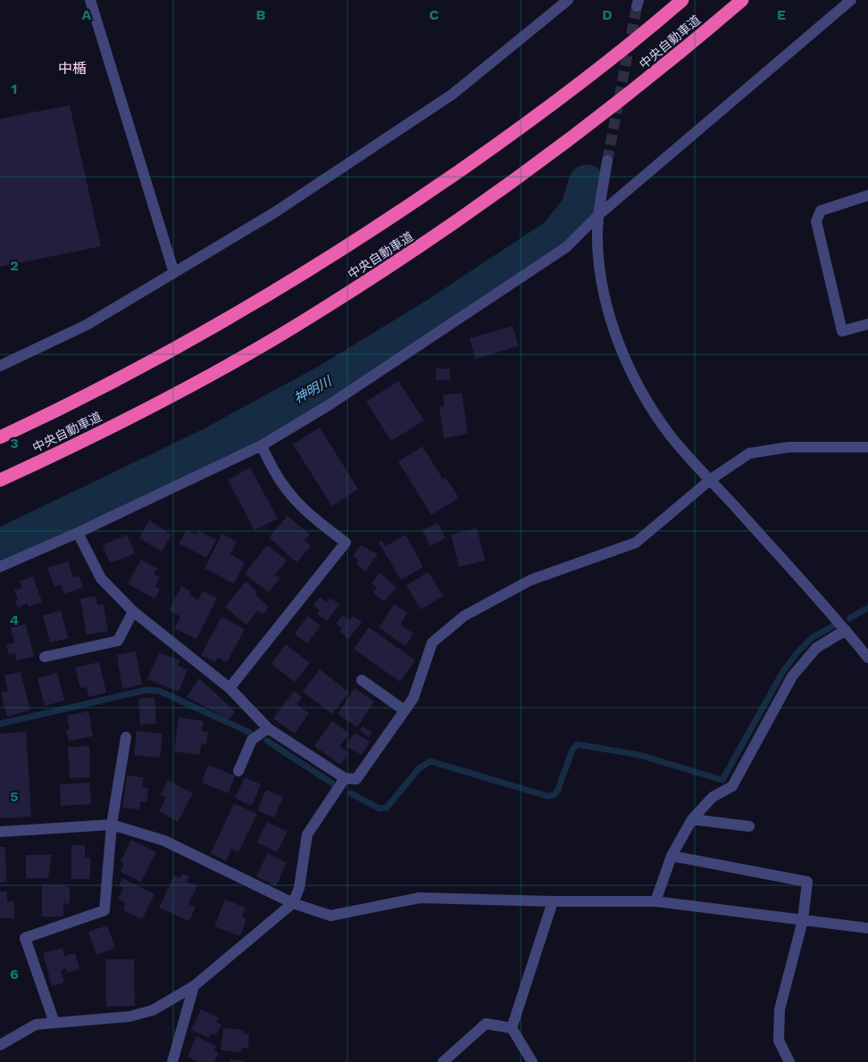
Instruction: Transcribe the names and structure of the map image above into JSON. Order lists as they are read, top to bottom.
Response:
{
  "streets": {
    "highway": ["中央自動車道"]
  },
  "districts": ["中楯"],
  "water": ["神明川"],
  "grid": {
    "columns": [
      "A",
      "B",
      "C",
      "D",
      "E"
    ],
    "rows": [
      "1",
      "2",
      "3",
      "4",
      "5",
      "6"
    ]
  }
}
